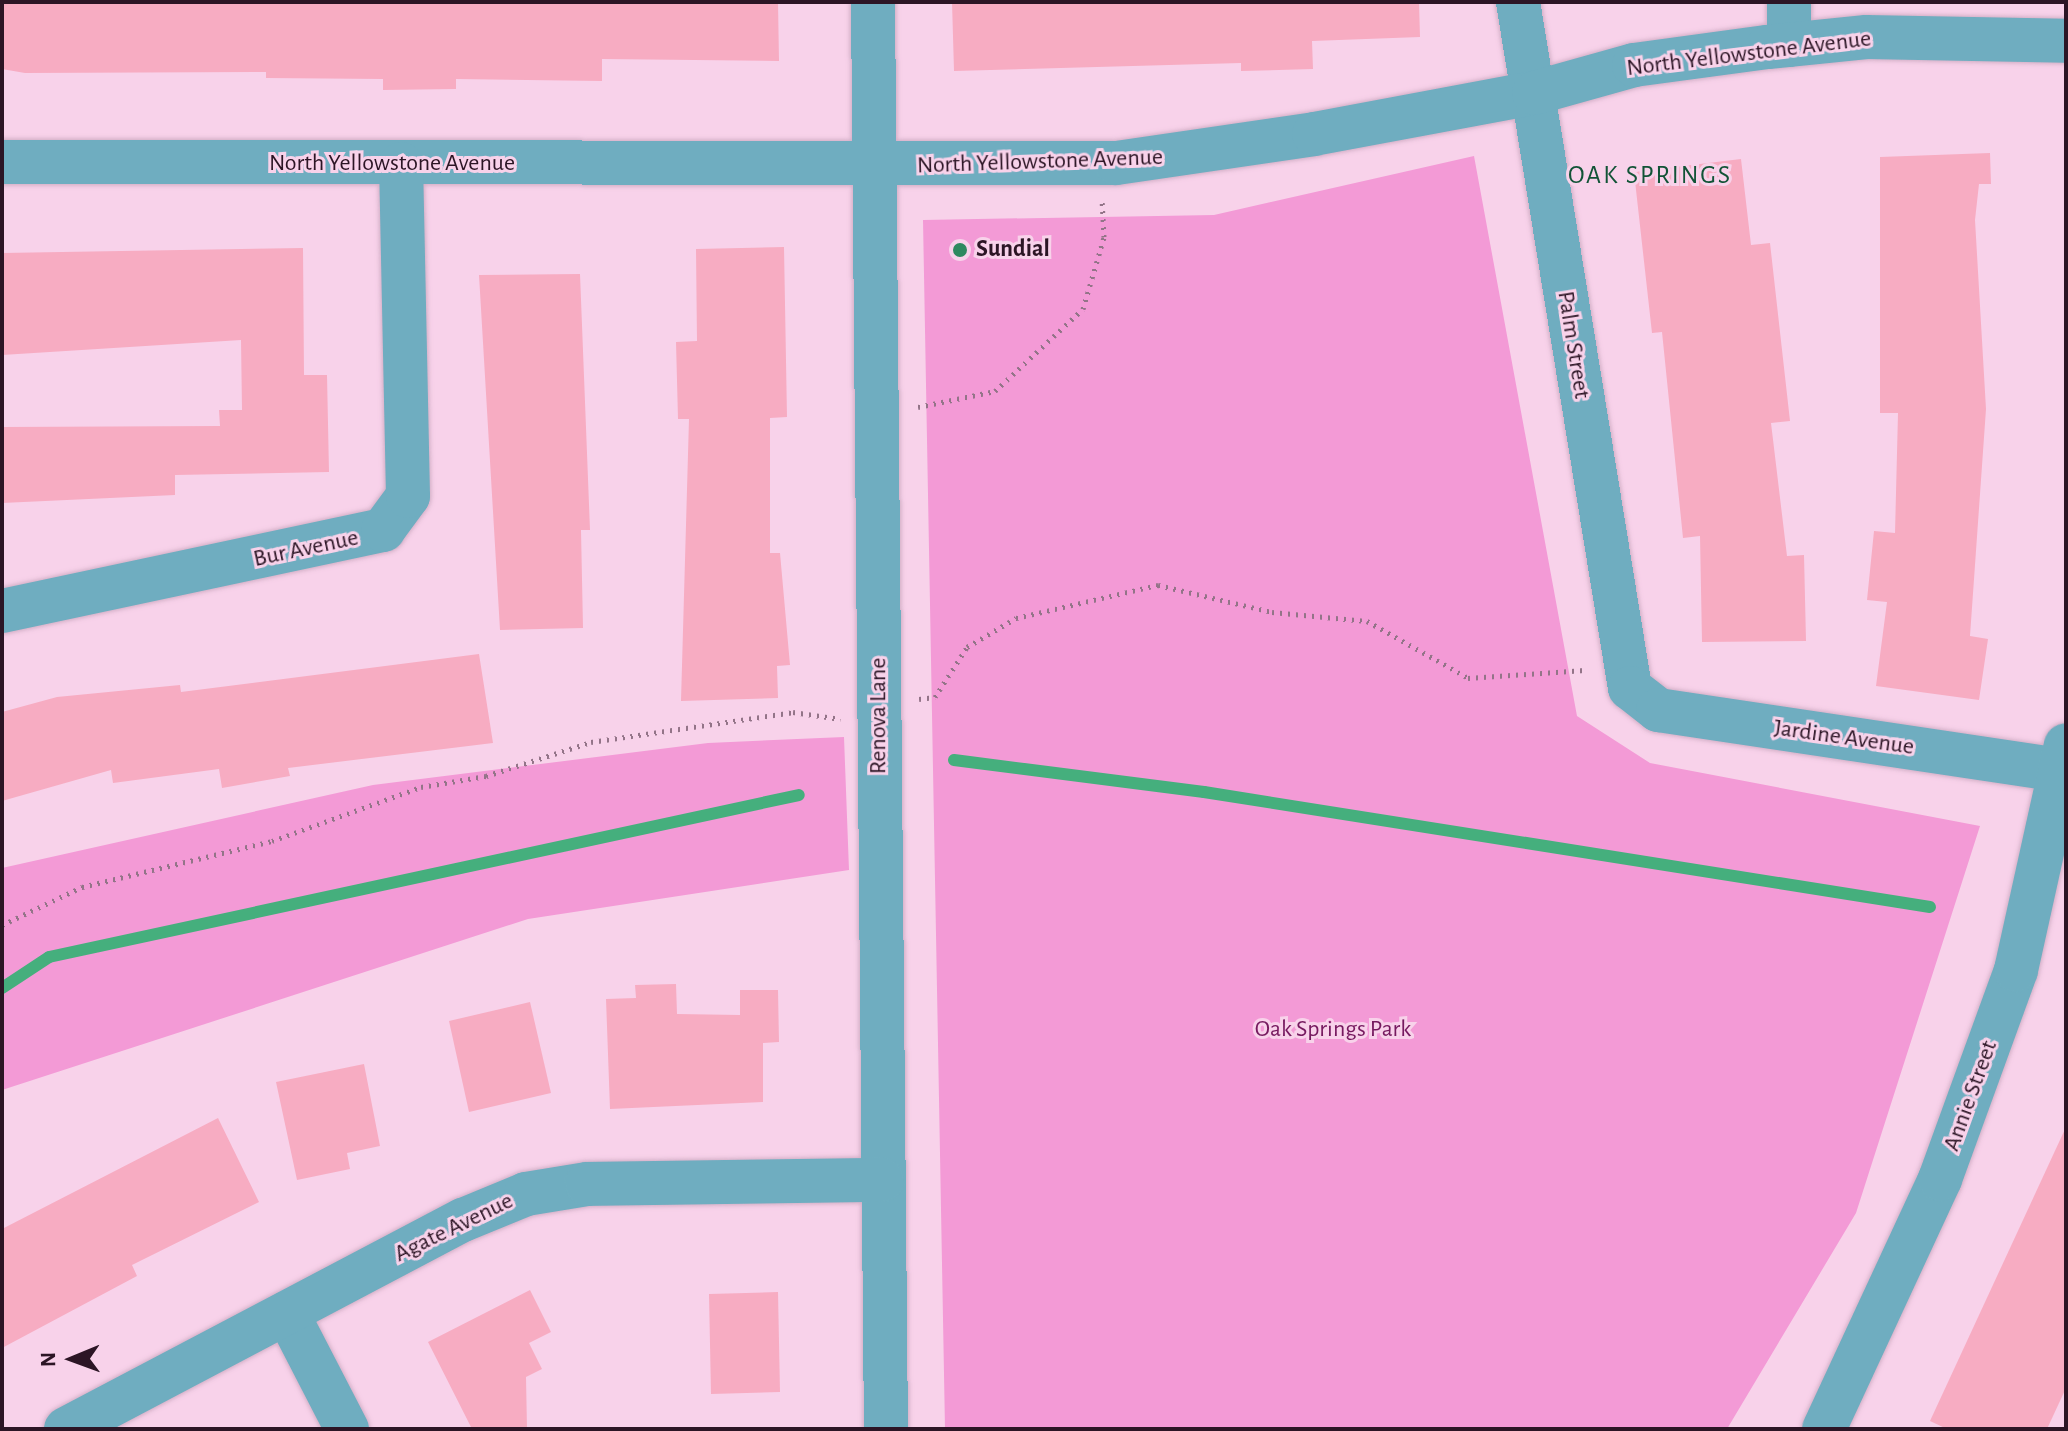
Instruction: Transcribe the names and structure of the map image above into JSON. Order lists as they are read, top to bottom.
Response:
{
  "streets": {
    "street": [
      "North Yellowstone Avenue",
      "Palm Street",
      "Bur Avenue",
      "Renova Lane",
      "Jardine Avenue",
      "Annie Street",
      "Agate Avenue"
    ]
  },
  "crossings": [
    ["North Yellowstone Avenue", "Palm Street"],
    ["North Yellowstone Avenue", "Bur Avenue"],
    ["North Yellowstone Avenue", "Renova Lane"],
    ["Palm Street", "Jardine Avenue"],
    ["Renova Lane", "Agate Avenue"],
    ["Jardine Avenue", "Annie Street"]
  ],
  "districts": ["OAK SPRINGS"],
  "parks": ["Oak Springs Park"],
  "places": ["Sundial"],
  "north": "left"
}
